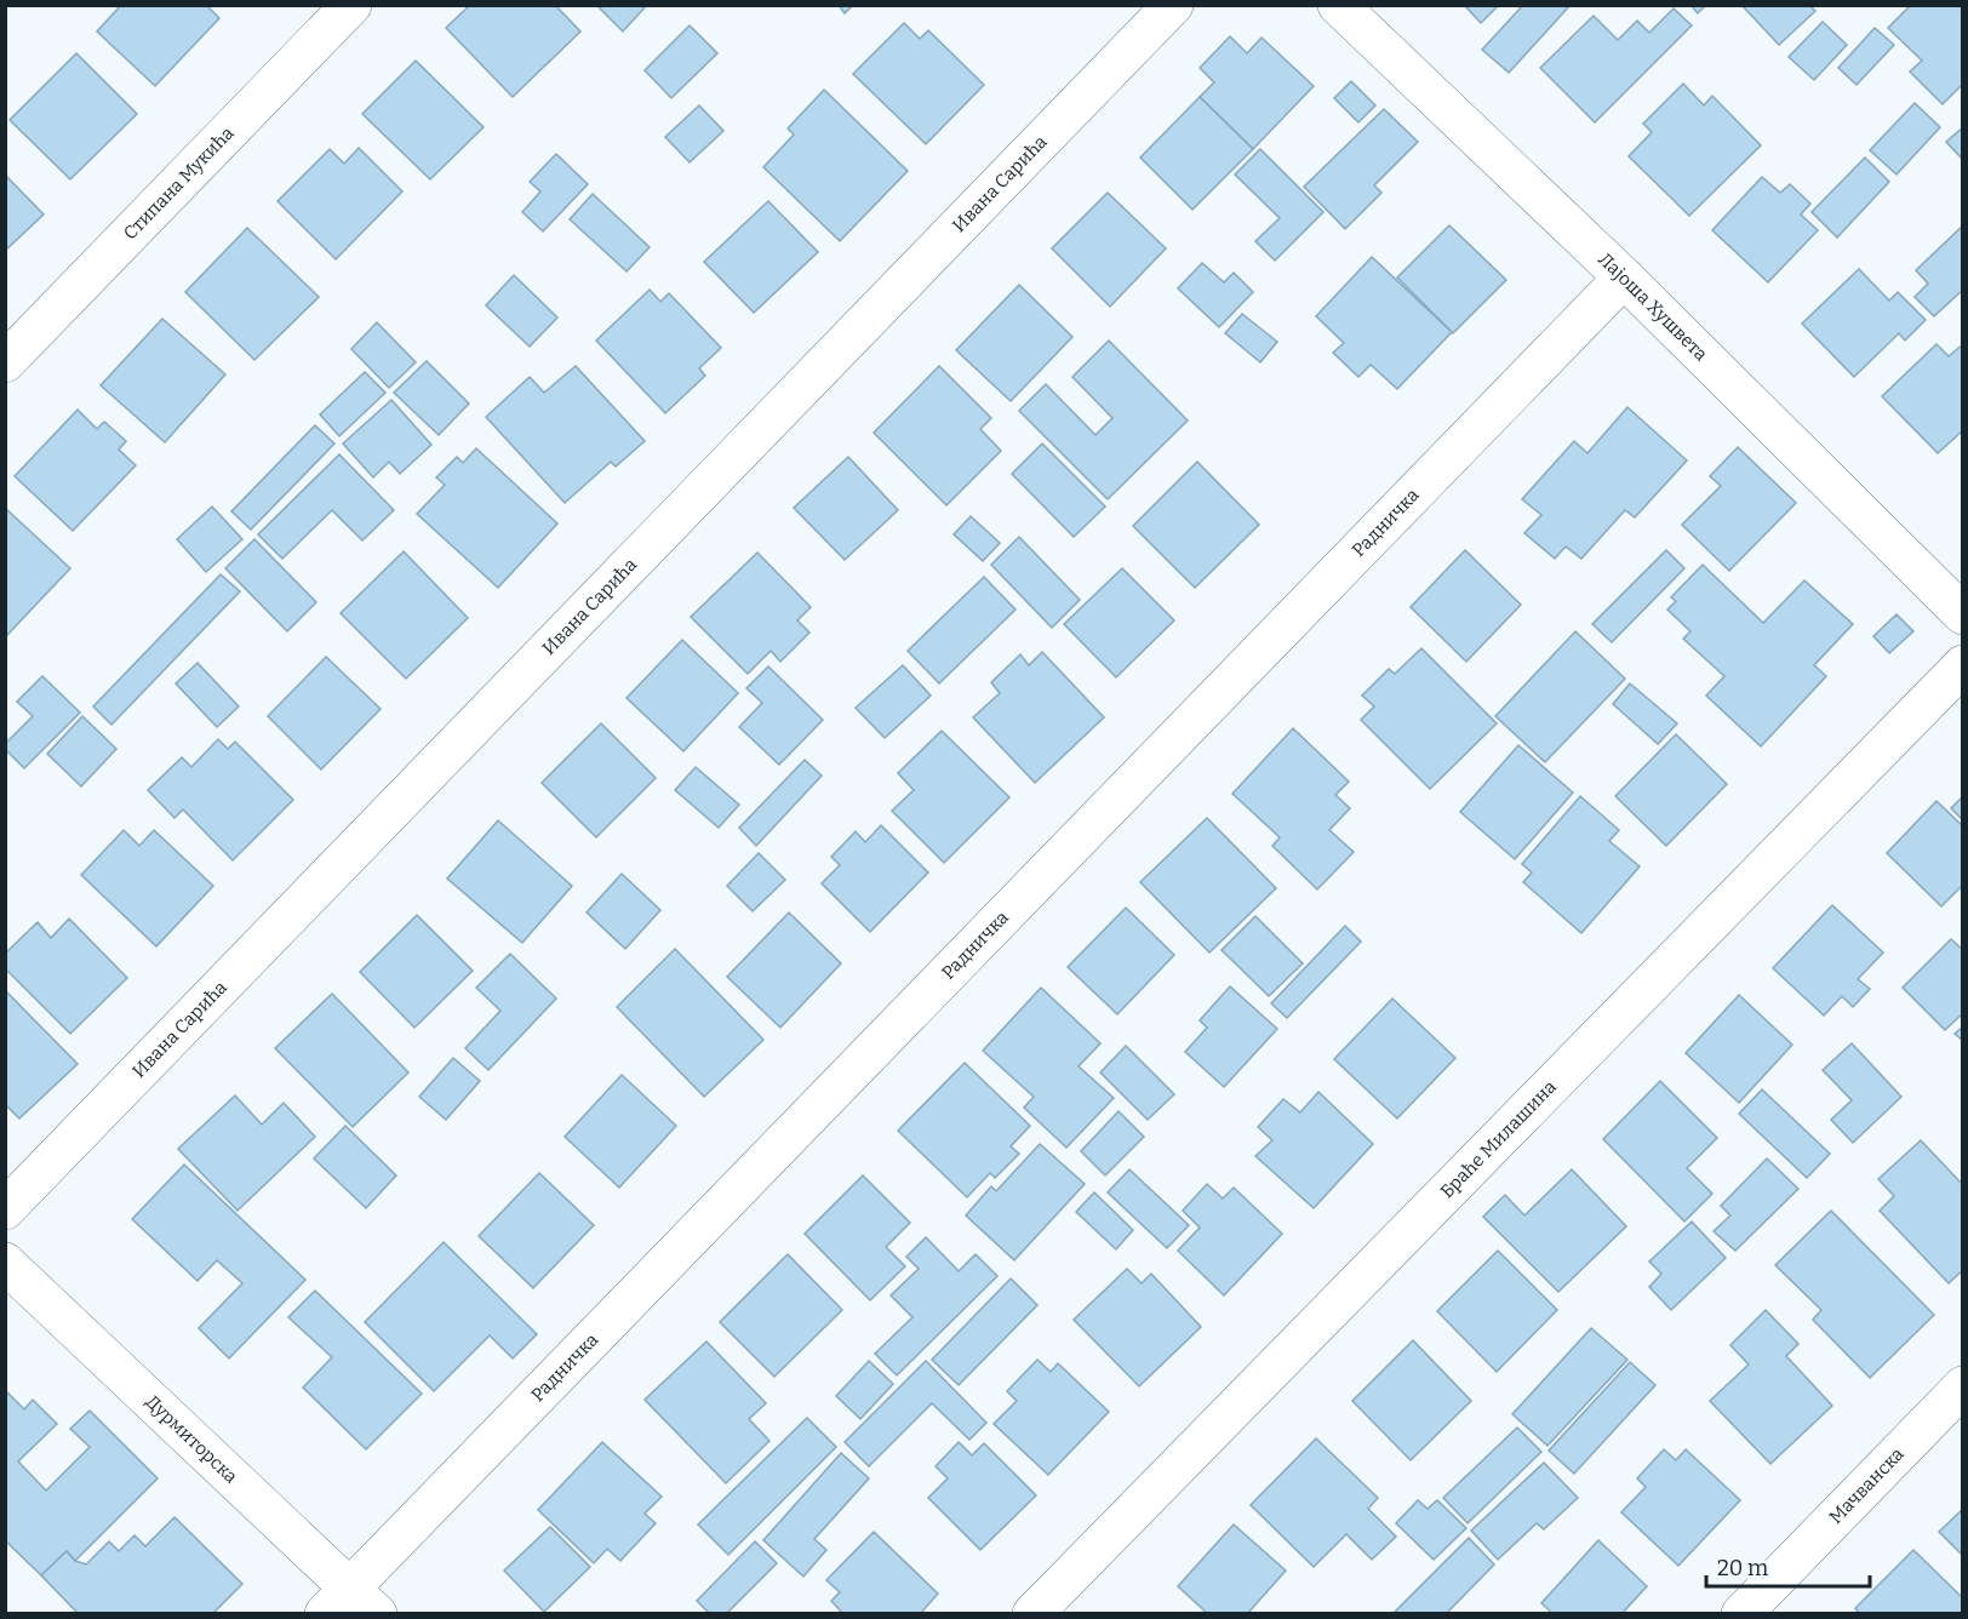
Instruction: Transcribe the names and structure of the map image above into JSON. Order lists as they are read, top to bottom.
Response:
{
  "streets": {
    "street": [
      "Стипана Мукића",
      "Ивана Сарића",
      "Лајоша Хушвета",
      "Радничка",
      "Браће Милашина",
      "Дурмиторска",
      "Мачванска"
    ]
  },
  "crossings": [
    ["Лајоша Хушвета", "Радничка"],
    ["Радничка", "Дурмиторска"]
  ],
  "scale_bar": "20 m"
}
